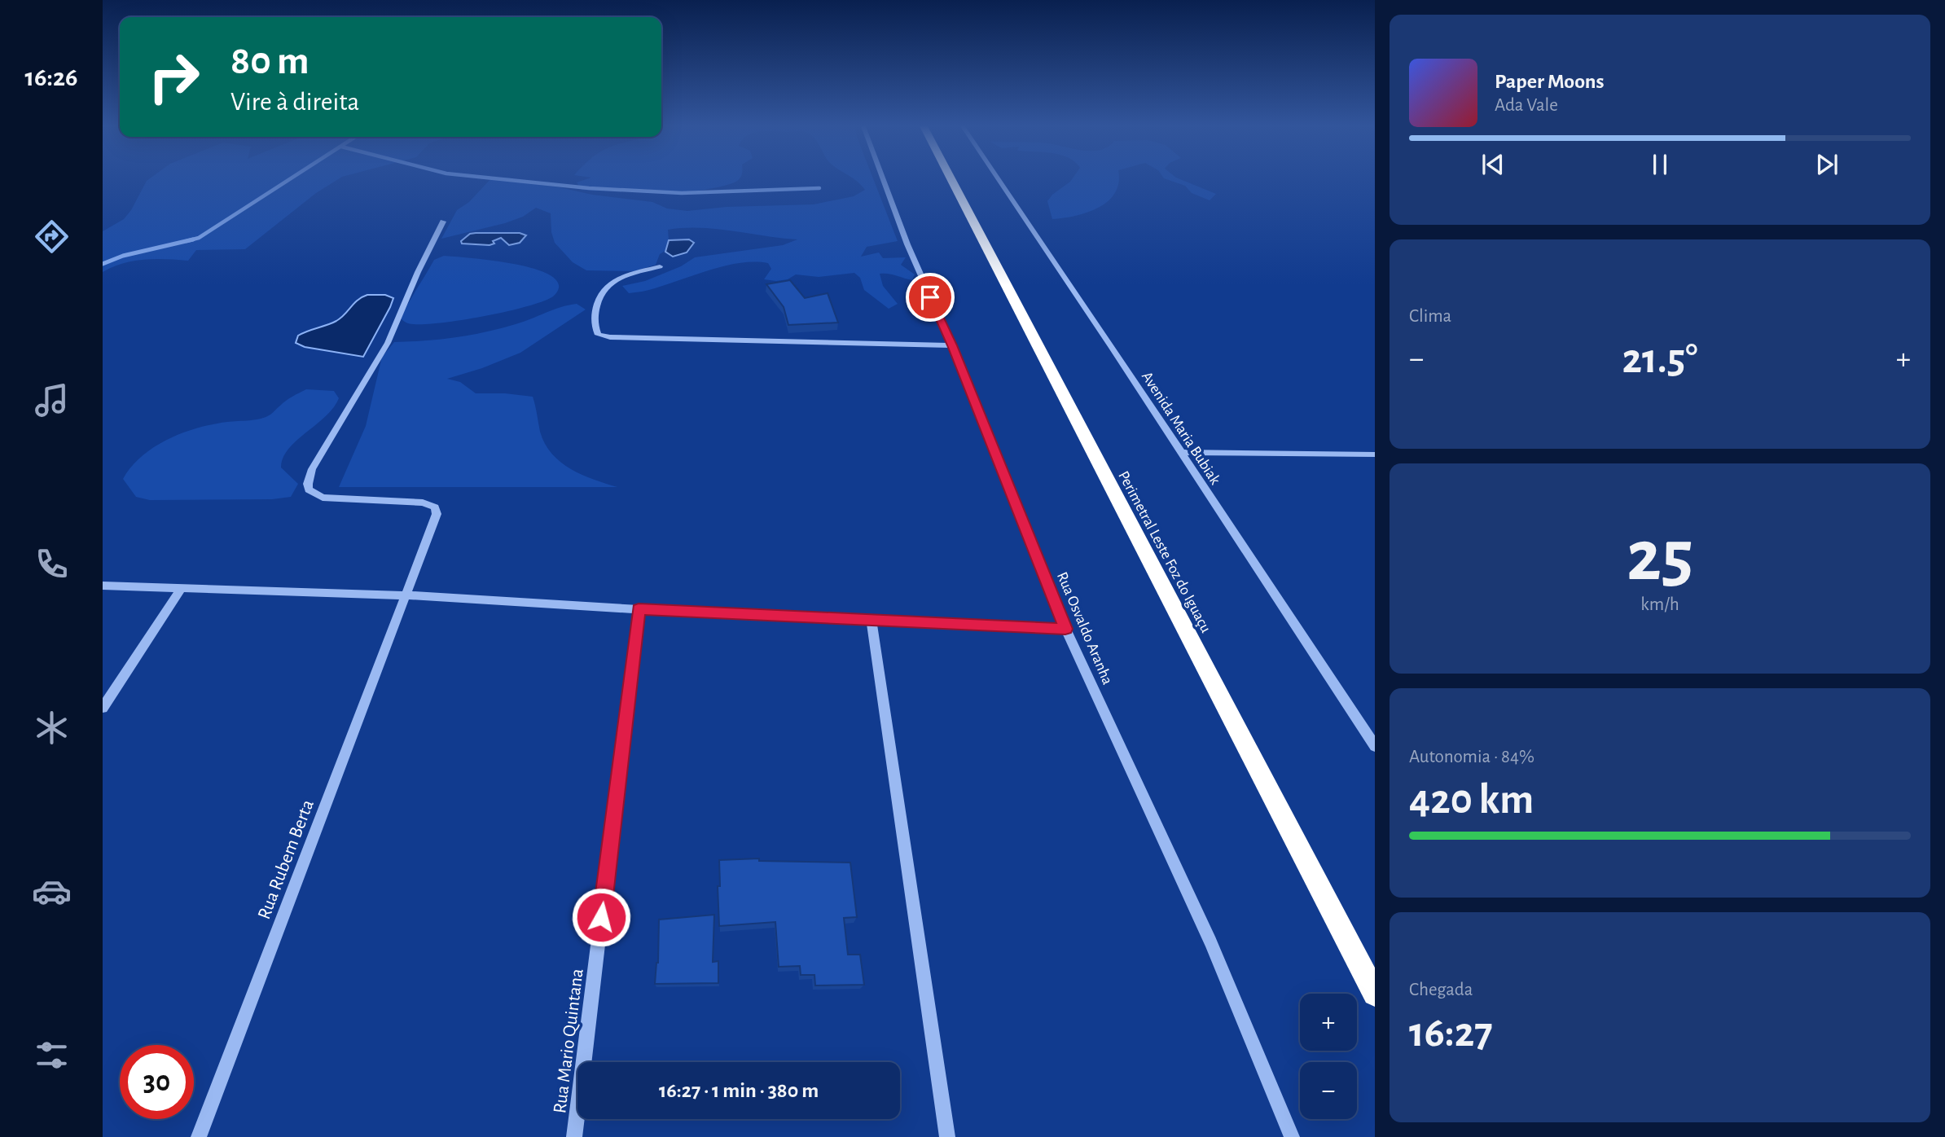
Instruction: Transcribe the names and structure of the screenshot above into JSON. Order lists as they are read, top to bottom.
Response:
{
  "streets": {
    "highway": ["Perimetral Leste Foz do Iguaçu"],
    "street": [
      "Avenida Maria Bubiak",
      "Rua Osvaldo Aranha",
      "Rua Rubem Berta",
      "Rua Mario Quintana"
    ]
  },
  "page": {
    "tabs": "16:26",
    "turn": ["80 m", "Vire à direita"],
    "song": ["Paper Moons", "Ada Vale"],
    "tile": [
      "Clima",
      ["25", "km/h"],
      ["Autonomia · 84%", "420 km"],
      ["Chegada", "16:27"]
    ],
    "heat": ["−", "21.5°", "+"],
    "map_buttons": ["+", "−"],
    "limit": "30",
    "trip": "16:27 · 1 min · 380 m"
  }
}
